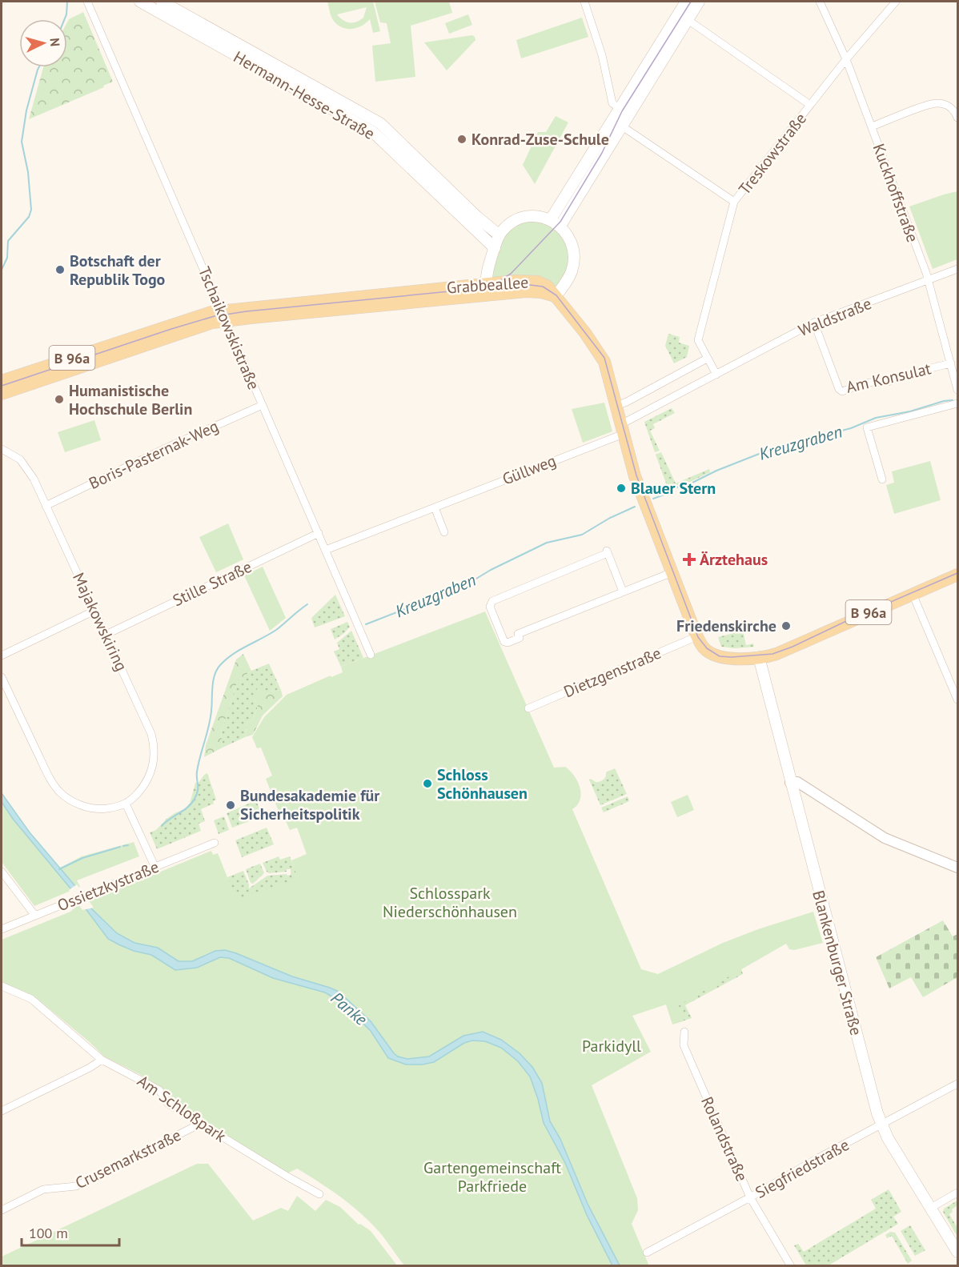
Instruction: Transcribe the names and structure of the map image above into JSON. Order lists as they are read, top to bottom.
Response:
{
  "streets": {
    "main road": [
      "Hermann-Hesse-Straße",
      "Grabbeallee",
      "B 96a",
      "Blankenburger Straße"
    ],
    "street": [
      "Treskowstraße",
      "Kuckhoffstraße",
      "Waldstraße",
      "Tschaikowskistraße",
      "Am Konsulat",
      "Boris-Pasternak-Weg",
      "Güllweg",
      "Stille Straße",
      "Majakowskiring",
      "Dietzgenstraße",
      "Ossietzkystraße",
      "Am Schloßpark",
      "Rolandstraße",
      "Crusemarkstraße",
      "Siegfriedstraße"
    ]
  },
  "crossings": [
    ["Treskowstraße", "Kuckhoffstraße"],
    ["Kuckhoffstraße", "Waldstraße"],
    ["Kuckhoffstraße", "Am Konsulat"],
    ["Grabbeallee", "Tschaikowskistraße"],
    ["Grabbeallee", "B 96a"],
    ["Waldstraße", "B 96a"],
    ["Waldstraße", "Am Konsulat"],
    ["Waldstraße", "Güllweg"],
    ["Tschaikowskistraße", "Boris-Pasternak-Weg"],
    ["Tschaikowskistraße", "Güllweg"],
    ["Tschaikowskistraße", "Stille Straße"],
    ["B 96a", "Güllweg"],
    ["B 96a", "Dietzgenstraße"],
    ["B 96a", "Blankenburger Straße"],
    ["Boris-Pasternak-Weg", "Majakowskiring"],
    ["Stille Straße", "Majakowskiring"],
    ["Blankenburger Straße", "Siegfriedstraße"],
    ["Am Schloßpark", "Crusemarkstraße"],
    ["Rolandstraße", "Siegfriedstraße"]
  ],
  "water": ["Kreuzgraben", "Panke"],
  "parks": ["Schlosspark Niederschönhausen", "Parkidyll", "Gartengemeinschaft Parkfriede"],
  "places": {
    "other": [
      "Konrad-Zuse-Schule",
      "Botschaft der Republik Togo",
      "Humanistische Hochschule Berlin",
      "Blauer Stern",
      "Friedenskirche",
      "Schloss Schönhausen",
      "Bundesakademie für Sicherheitspolitik"
    ],
    "health": ["Ärztehaus"]
  },
  "scale_bar": "100 m",
  "north": "right"
}
